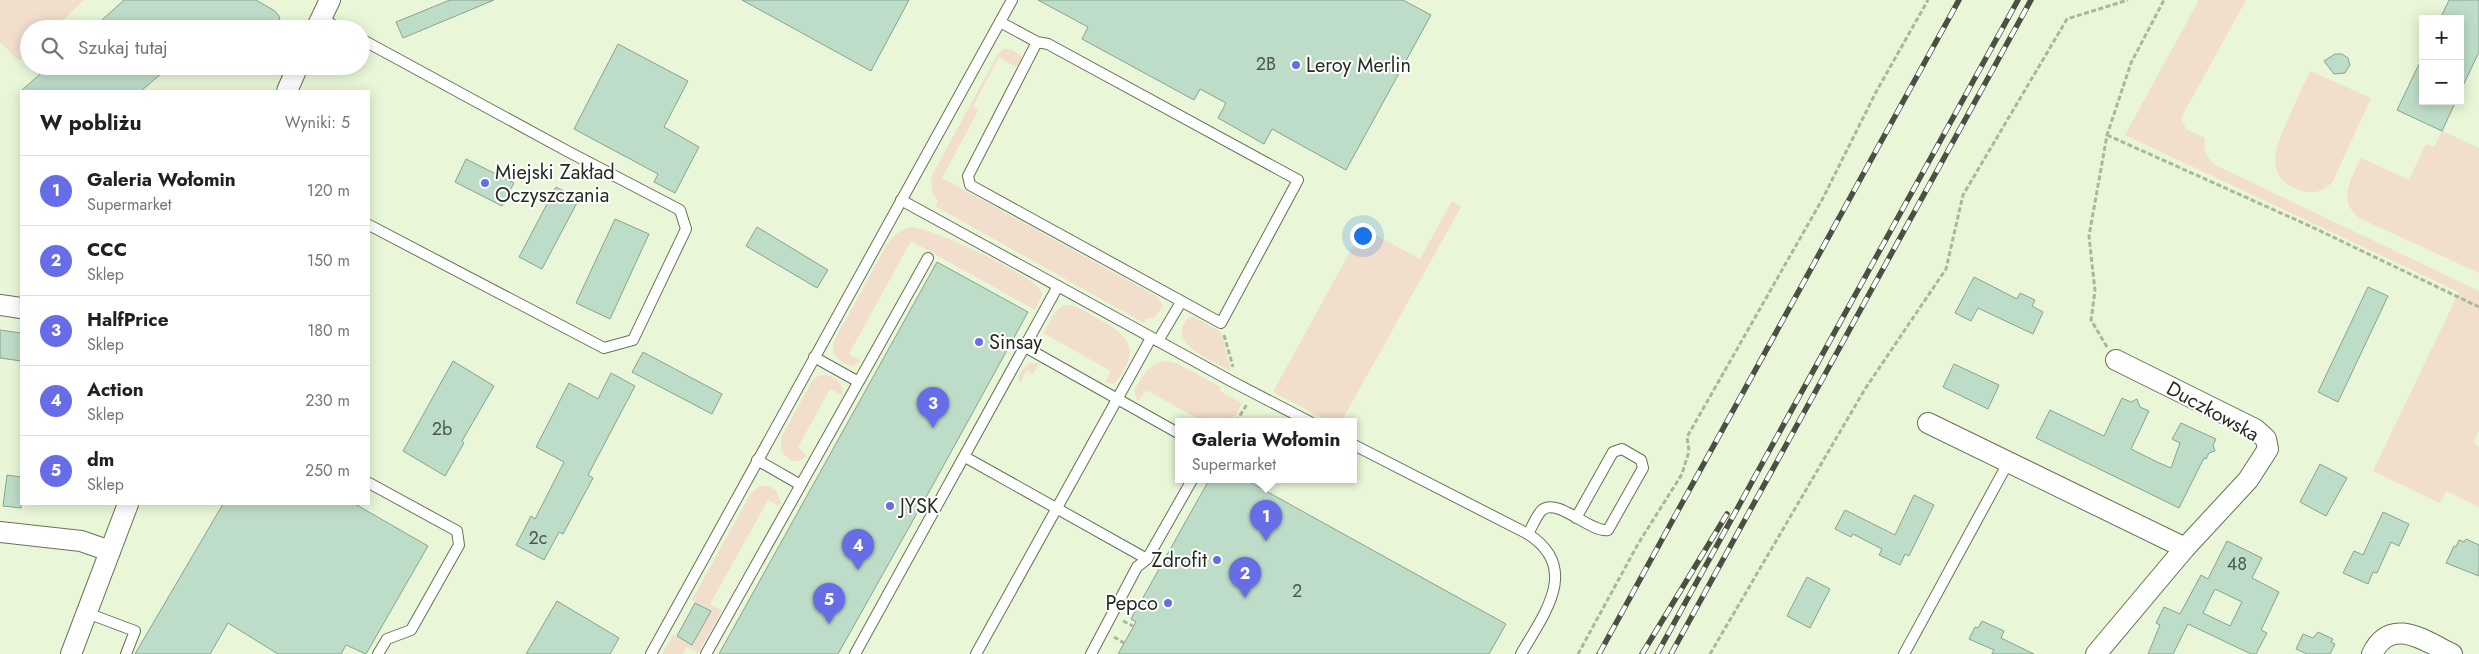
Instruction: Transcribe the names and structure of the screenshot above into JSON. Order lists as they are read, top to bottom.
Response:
{
  "streets": {
    "street": ["Duczkowska"]
  },
  "places": [
    "Leroy Merlin",
    "Miejski Zakład Oczyszczania",
    "Sinsay",
    "JYSK",
    "Zdrofit",
    "Pepco"
  ],
  "house_numbers": [
    "2B",
    "2b",
    "2c",
    "48",
    "2"
  ],
  "page": {
    "map_buttons": ["+", "−"],
    "search": "Szukaj tutaj",
    "heading": ["W pobliżu", "Wyniki: 5"],
    "list": [
      {
        "mark": "1",
        "name": "Galeria Wołomin",
        "note": "Supermarket",
        "value": "120 m"
      },
      {
        "mark": "2",
        "name": "CCC",
        "note": "Sklep",
        "value": "150 m"
      },
      {
        "mark": "3",
        "name": "HalfPrice",
        "note": "Sklep",
        "value": "180 m"
      },
      {
        "mark": "4",
        "name": "Action",
        "note": "Sklep",
        "value": "230 m"
      },
      {
        "mark": "5",
        "name": "dm",
        "note": "Sklep",
        "value": "250 m"
      }
    ],
    "pins": [
      "3",
      "1",
      "4",
      "2",
      "5"
    ],
    "popup": ["Galeria Wołomin", "Supermarket"]
  }
}
